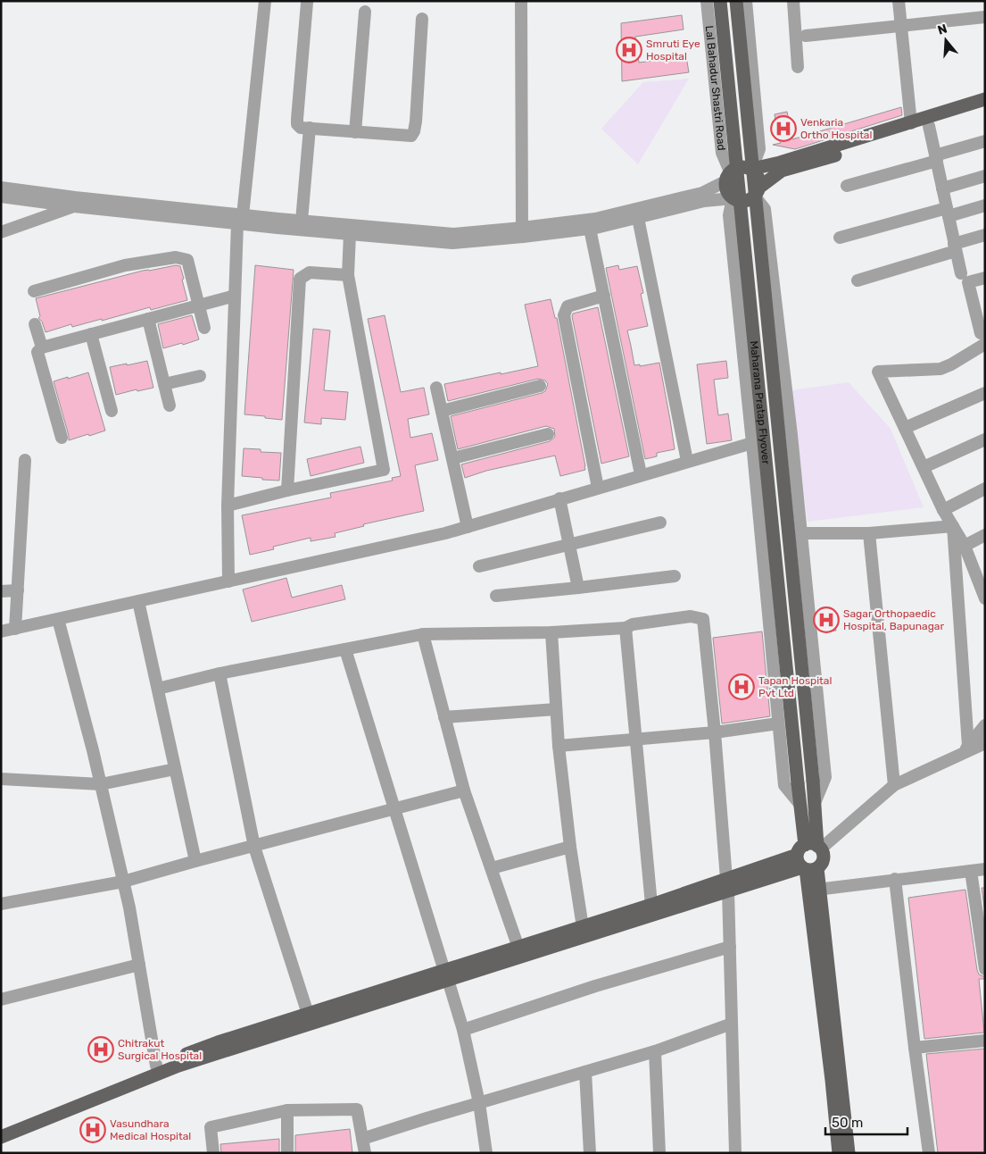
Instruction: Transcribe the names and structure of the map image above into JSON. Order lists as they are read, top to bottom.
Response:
{
  "streets": {
    "main road": ["Maharana Pratap Flyover"],
    "street": ["Lal Bahadur Shastri Road"]
  },
  "places": {
    "hospital": [
      "Smruti Eye Hospital",
      "Venkaria Ortho Hospital",
      "Sagar Orthopaedic Hospital, Bapunagar",
      "Tapan Hospital Pvt Ltd",
      "Chitrakut Surgical Hospital",
      "Vasundhara Medical Hospital"
    ]
  },
  "scale_bar": "50 m",
  "north": "top"
}
